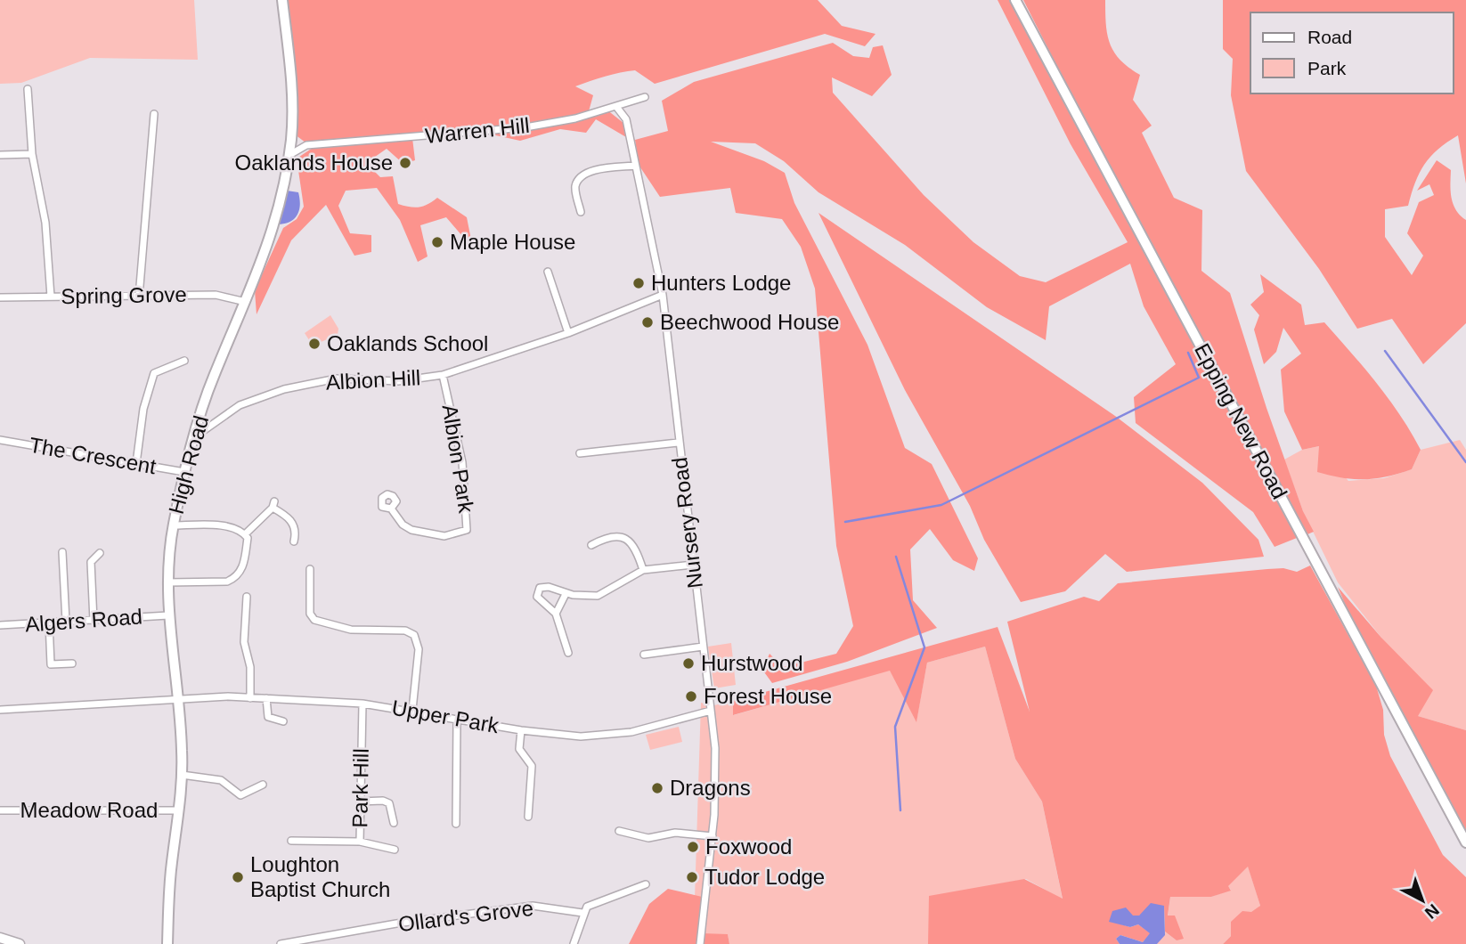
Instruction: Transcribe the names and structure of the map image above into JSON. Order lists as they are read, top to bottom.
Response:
{
  "streets": {
    "main road": ["Epping New Road", "High Road"],
    "street": [
      "Warren Hill",
      "Spring Grove",
      "Albion Hill",
      "The Crescent",
      "Albion Park",
      "Nursery Road",
      "Algers Road",
      "Upper Park",
      "Park Hill",
      "Meadow Road",
      "Ollard's Grove"
    ]
  },
  "crossings": [
    ["Warren Hill", "High Road"],
    ["Warren Hill", "Nursery Road"],
    ["Spring Grove", "High Road"],
    ["Albion Hill", "Albion Park"],
    ["Albion Hill", "High Road"],
    ["Albion Hill", "Nursery Road"],
    ["The Crescent", "High Road"],
    ["High Road", "Algers Road"],
    ["High Road", "Upper Park"],
    ["High Road", "Meadow Road"],
    ["Nursery Road", "Upper Park"],
    ["Upper Park", "Park Hill"]
  ],
  "places": [
    "Oaklands House",
    "Maple House",
    "Hunters Lodge",
    "Beechwood House",
    "Oaklands School",
    "Hurstwood",
    "Forest House",
    "Dragons",
    "Foxwood",
    "Loughton Baptist Church",
    "Tudor Lodge"
  ],
  "legend": ["Road", "Park"],
  "north": "bottom right"
}
